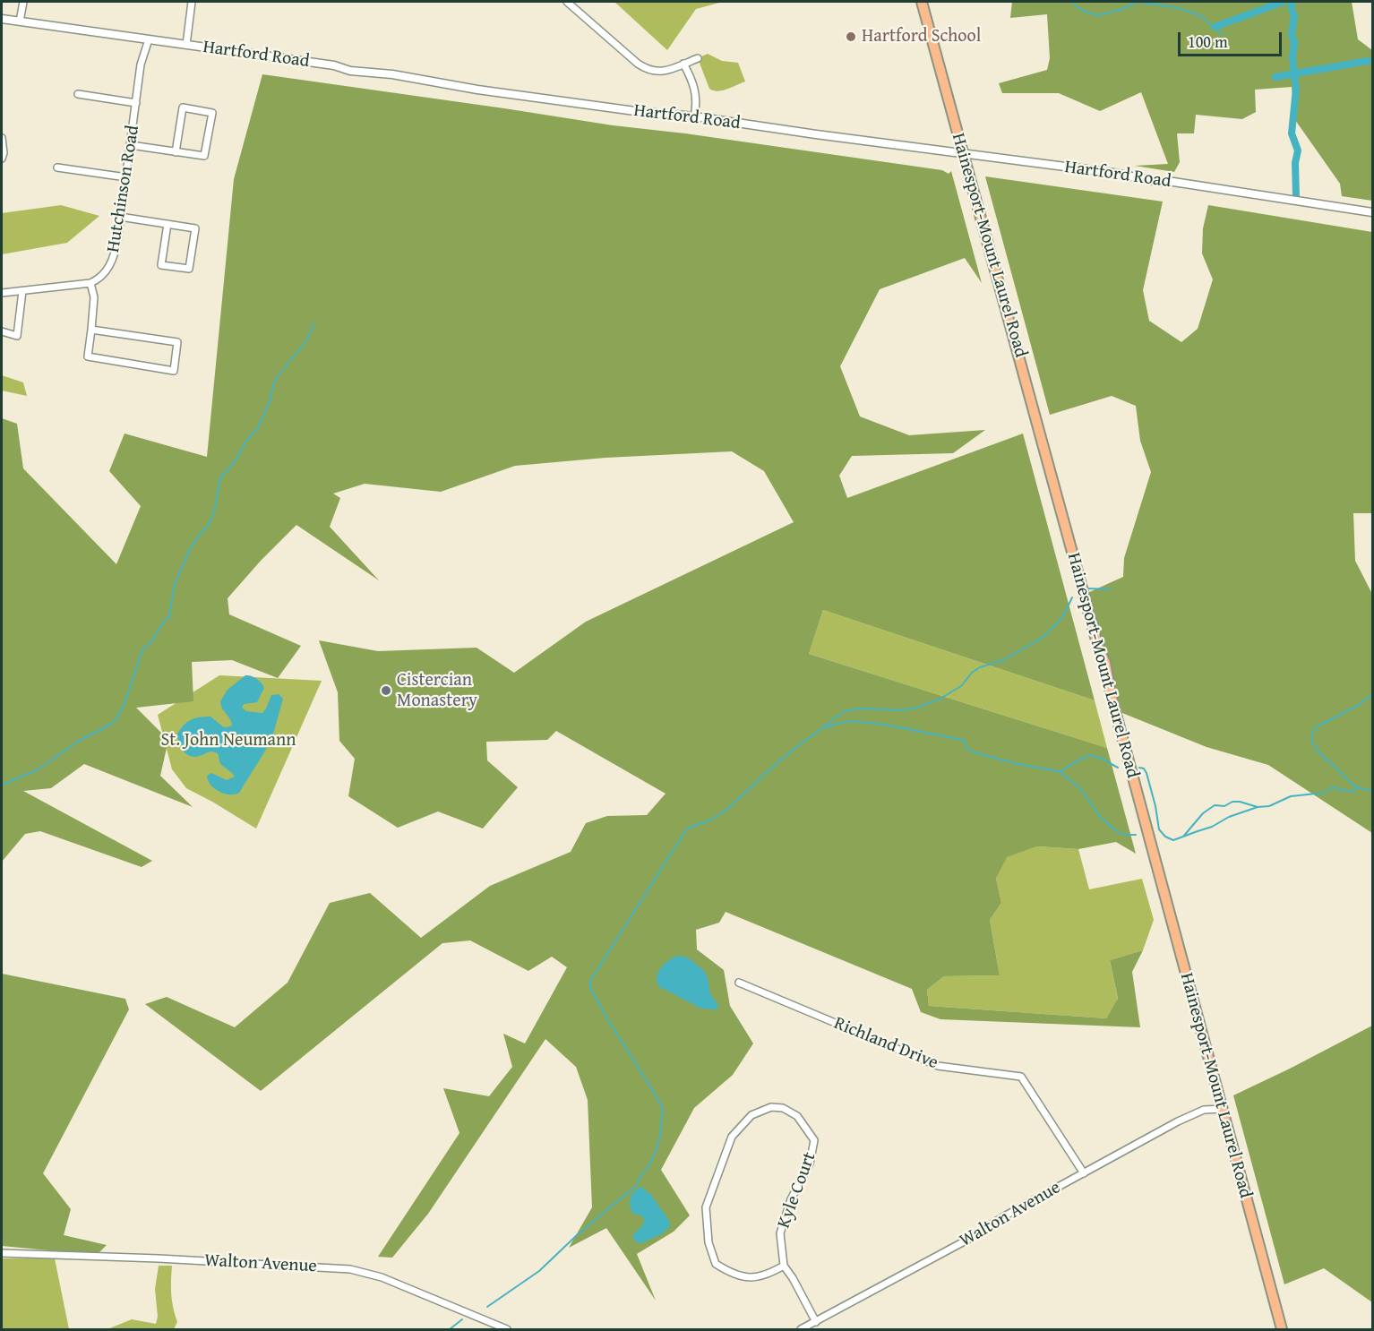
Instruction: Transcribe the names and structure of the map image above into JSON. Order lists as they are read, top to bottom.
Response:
{
  "streets": {
    "main road": ["Hainesport-Mount Laurel Road"],
    "street": [
      "Hartford Road",
      "Hutchinson Road",
      "Richland Drive",
      "Kyle Court",
      "Walton Avenue"
    ]
  },
  "crossings": [
    ["Hartford Road", "Hutchinson Road"],
    ["Hartford Road", "Hainesport-Mount Laurel Road"],
    ["Hainesport-Mount Laurel Road", "Walton Avenue"],
    ["Richland Drive", "Walton Avenue"],
    ["Kyle Court", "Walton Avenue"]
  ],
  "parks": ["St. John Neumann"],
  "places": ["Hartford School", "Cistercian Monastery"],
  "scale_bar": "100 m"
}
